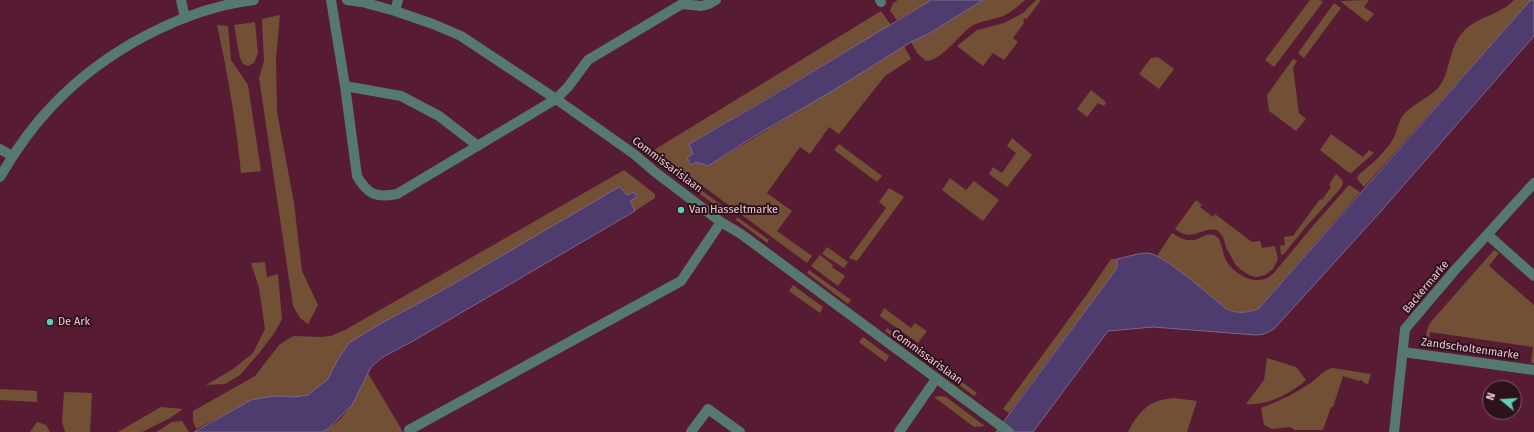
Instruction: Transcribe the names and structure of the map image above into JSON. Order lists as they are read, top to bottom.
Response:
{
  "streets": {
    "street": ["Commissarislaan", "Backermarke", "Zandscholtenmarke"]
  },
  "crossings": [
    ["Backermarke", "Zandscholtenmarke"]
  ],
  "places": ["Van Hasseltmarke", "De Ark"],
  "north": "left"
}
